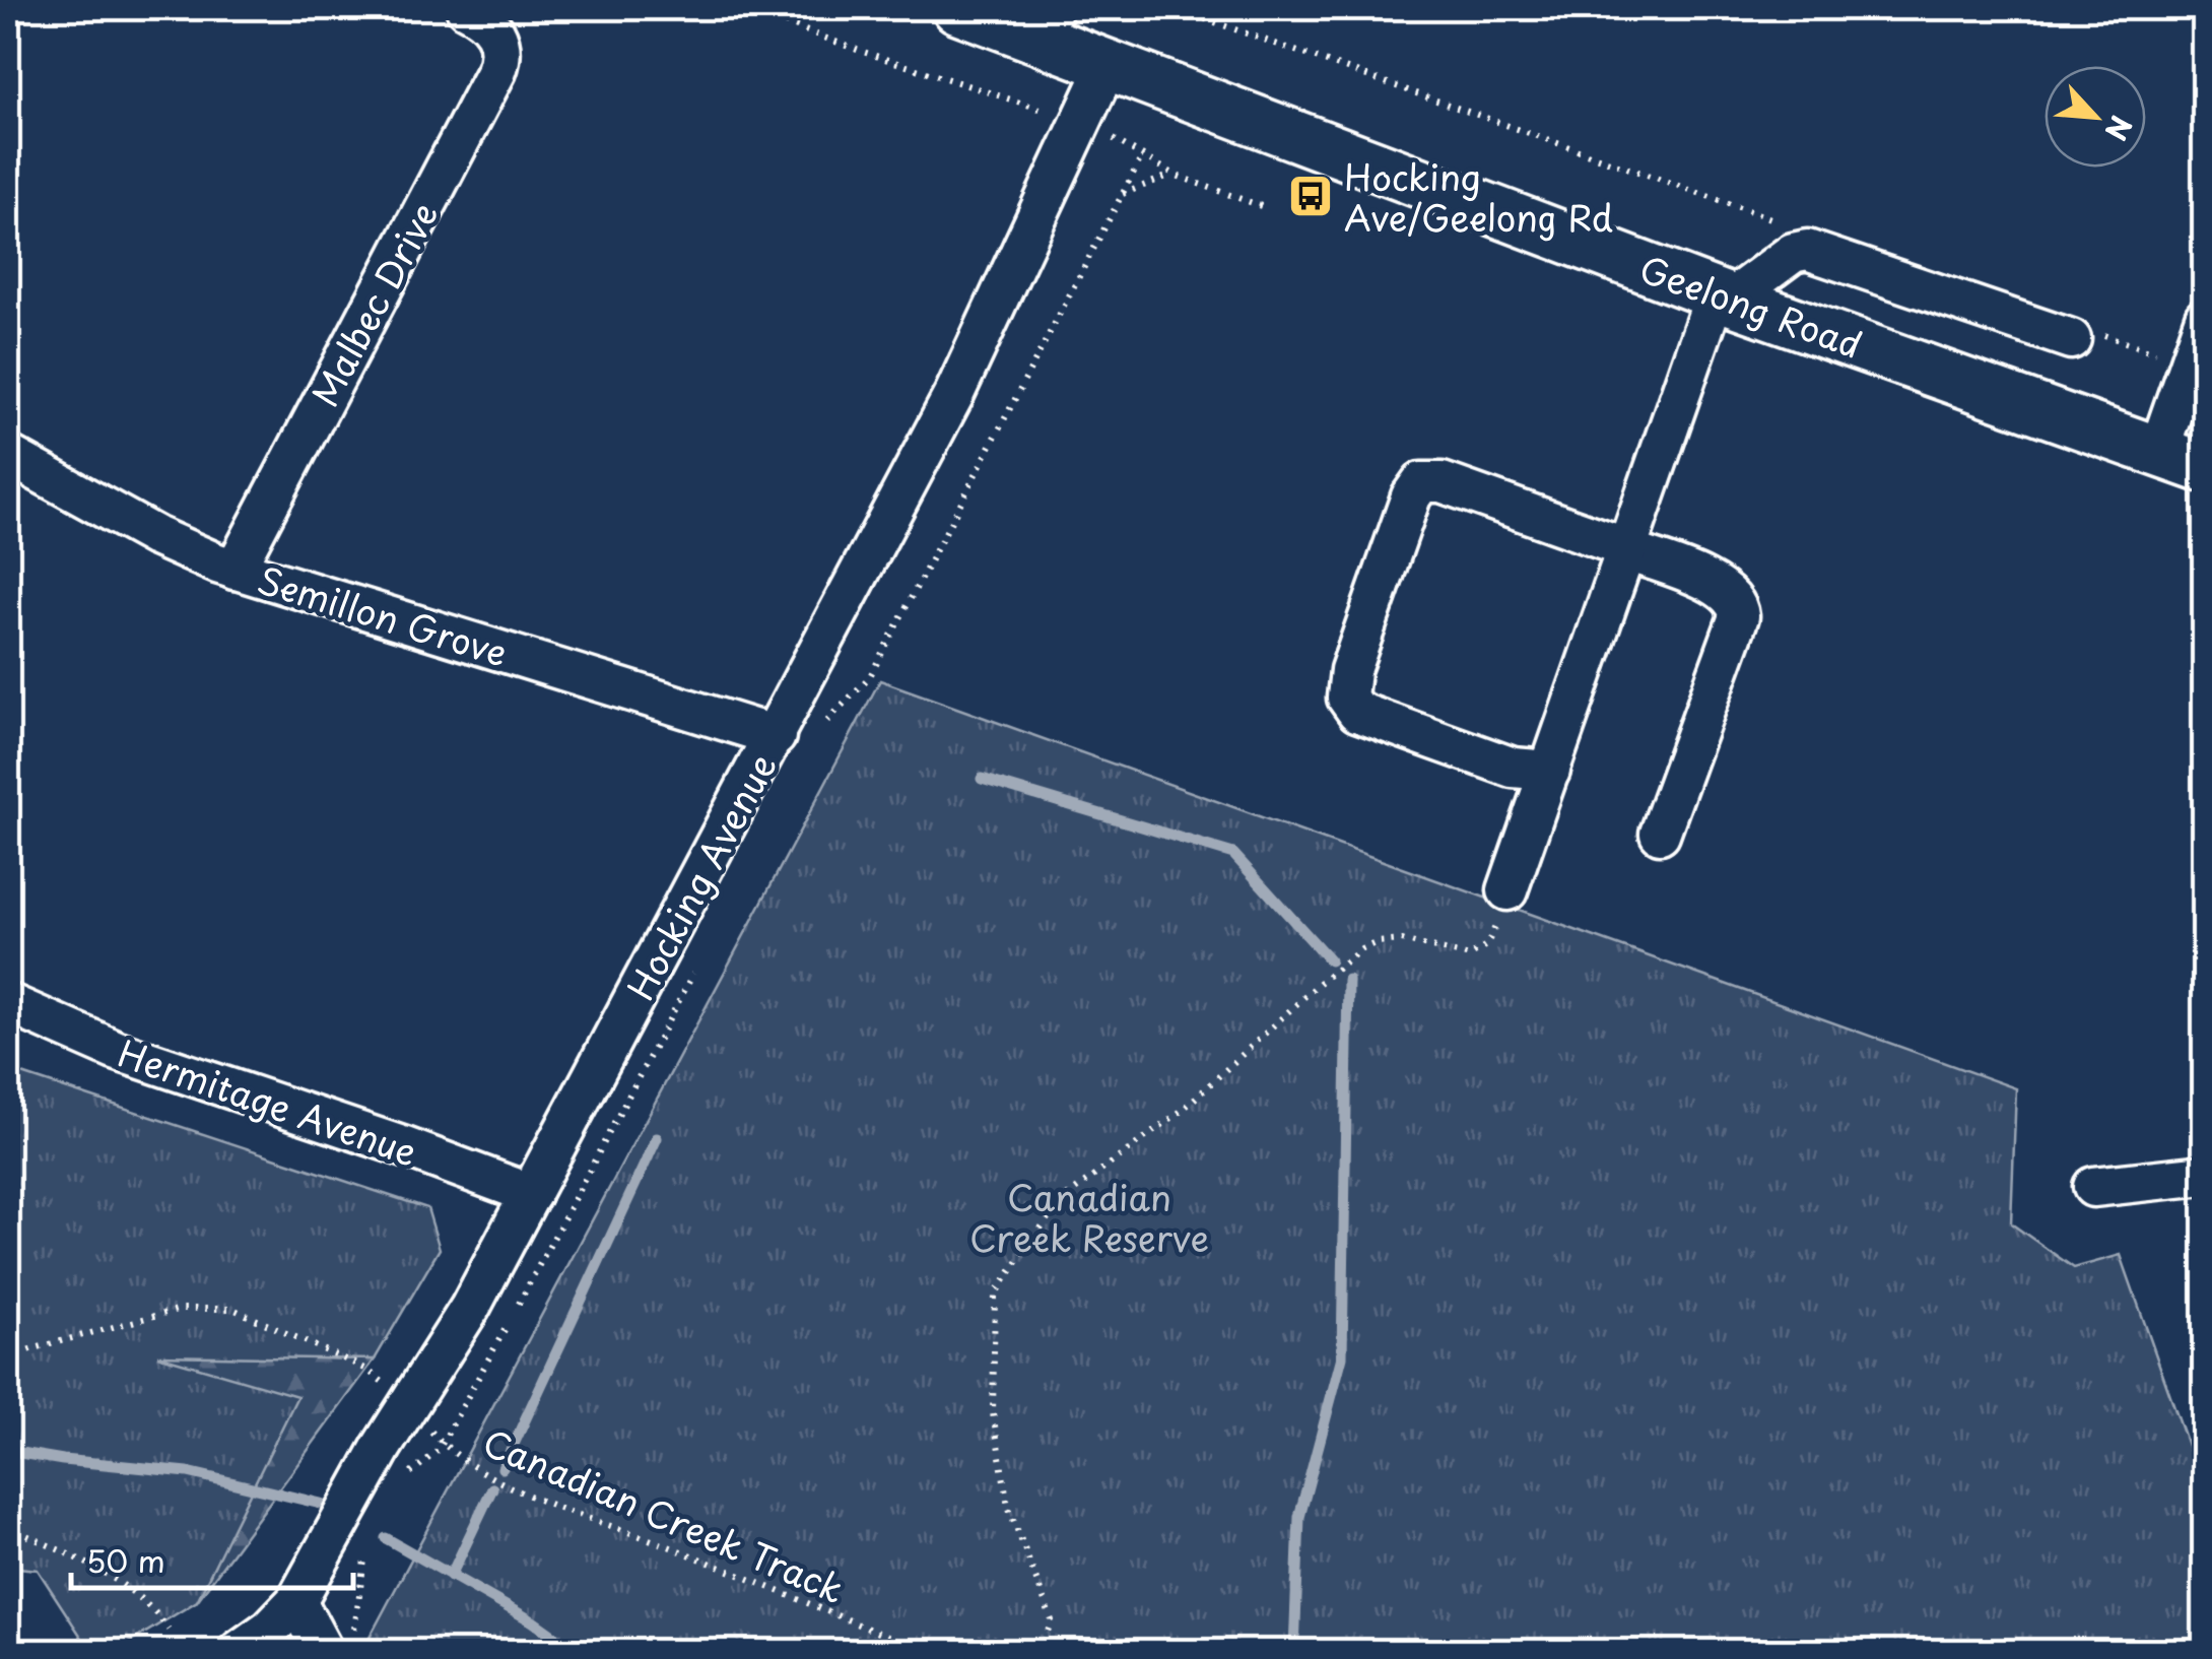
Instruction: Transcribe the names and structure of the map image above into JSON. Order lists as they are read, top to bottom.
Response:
{
  "streets": {
    "main road": ["Geelong Road"],
    "street": [
      "Malbec Drive",
      "Semillon Grove",
      "Hocking Avenue",
      "Hermitage Avenue"
    ],
    "path": ["Canadian Creek Track"]
  },
  "crossings": [
    ["Malbec Drive", "Semillon Grove"],
    ["Geelong Road", "Hocking Avenue"],
    ["Semillon Grove", "Hocking Avenue"],
    ["Hocking Avenue", "Hermitage Avenue"],
    ["Hocking Avenue", "Canadian Creek Track"]
  ],
  "parks": ["Canadian Creek Reserve"],
  "places": {
    "bus stop": ["Hocking Ave/Geelong Rd"]
  },
  "scale_bar": "50 m",
  "north": "bottom right"
}
